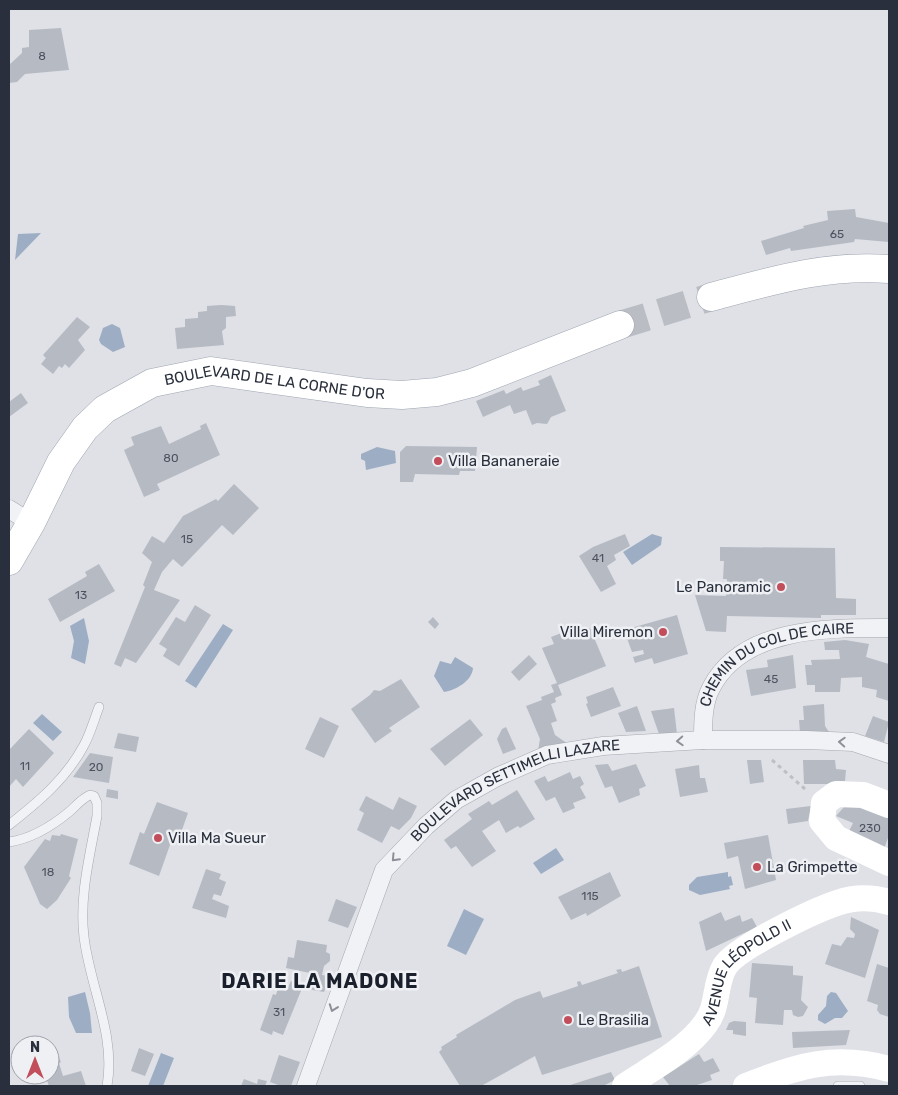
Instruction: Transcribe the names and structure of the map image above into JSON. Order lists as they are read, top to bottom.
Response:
{
  "streets": {
    "main road": ["BOULEVARD DE LA CORNE D'OR"],
    "street": ["CHEMIN DU COL DE CAIRE", "BOULEVARD SETTIMELLI LAZARE", "AVENUE LÉOPOLD II"]
  },
  "crossings": [
    ["CHEMIN DU COL DE CAIRE", "BOULEVARD SETTIMELLI LAZARE"]
  ],
  "one_way": ["BOULEVARD SETTIMELLI LAZARE"],
  "districts": ["DARIE LA MADONE"],
  "places": [
    "Villa Bananeraie",
    "Le Panoramic",
    "Villa Miremon",
    "Villa Ma Sueur",
    "La Grimpette",
    "Le Brasilia"
  ],
  "house_numbers": [
    "8",
    "65",
    "80",
    "15",
    "41",
    "13",
    "45",
    "11",
    "20",
    "230",
    "18",
    "115",
    "31"
  ],
  "north": "top"
}
